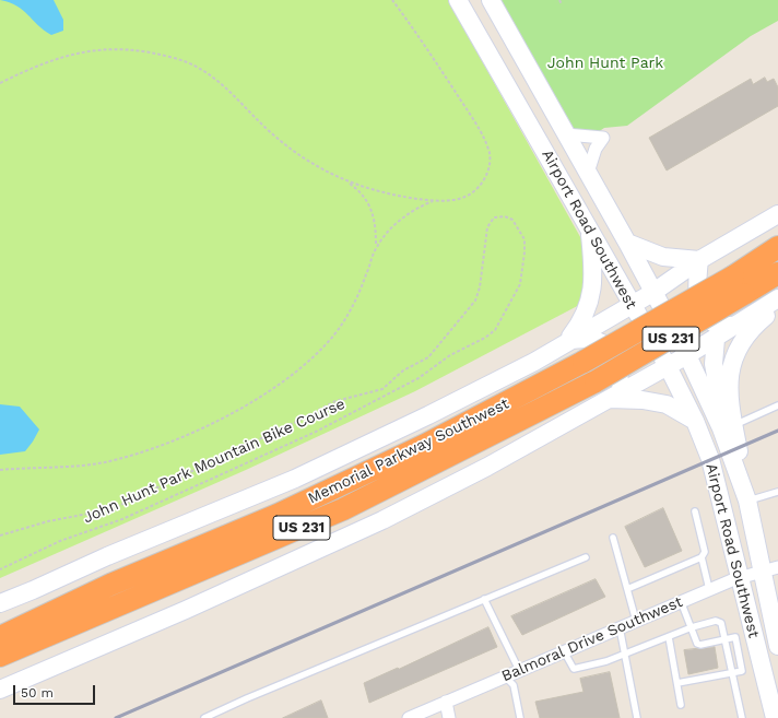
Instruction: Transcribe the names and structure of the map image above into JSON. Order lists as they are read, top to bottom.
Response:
{
  "streets": {
    "highway": ["US 231", "Memorial Parkway Southwest"],
    "main road": ["Airport Road Southwest"],
    "street": ["Balmoral Drive Southwest"],
    "path": ["John Hunt Park Mountain Bike Course"]
  },
  "crossings": [
    ["Airport Road Southwest", "Balmoral Drive Southwest"]
  ],
  "parks": ["John Hunt Park"],
  "scale_bar": "50 m"
}
